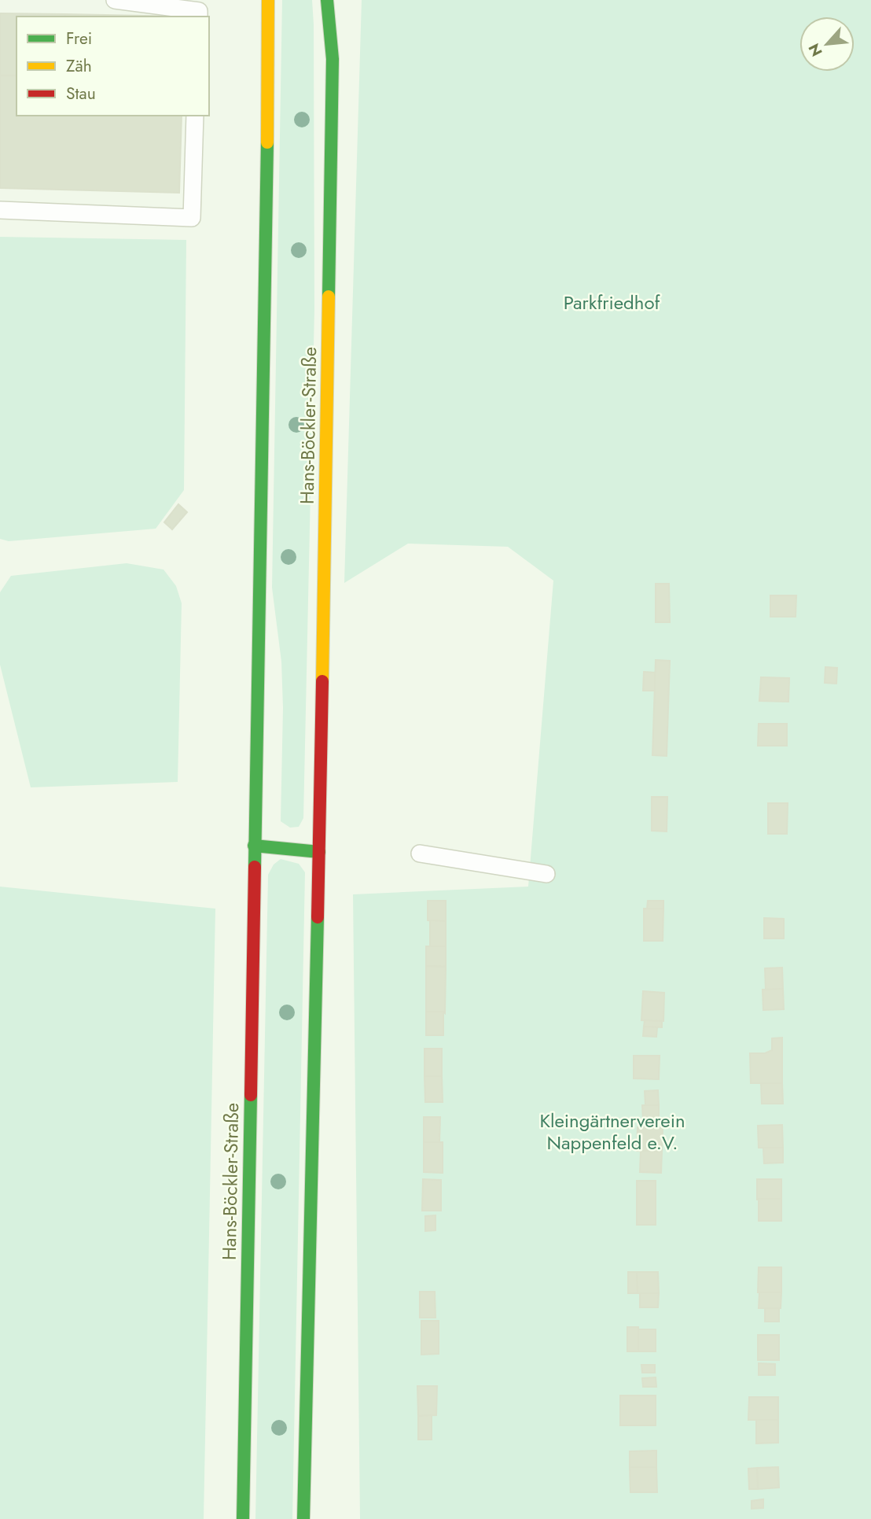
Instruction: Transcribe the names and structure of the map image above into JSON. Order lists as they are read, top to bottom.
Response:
{
  "streets": {
    "main road": ["Hans-Böckler-Straße"]
  },
  "parks": ["Parkfriedhof", "Kleingärtnerverein Nappenfeld e.V."],
  "legend": ["Frei", "Zäh", "Stau"],
  "north": "bottom left"
}
